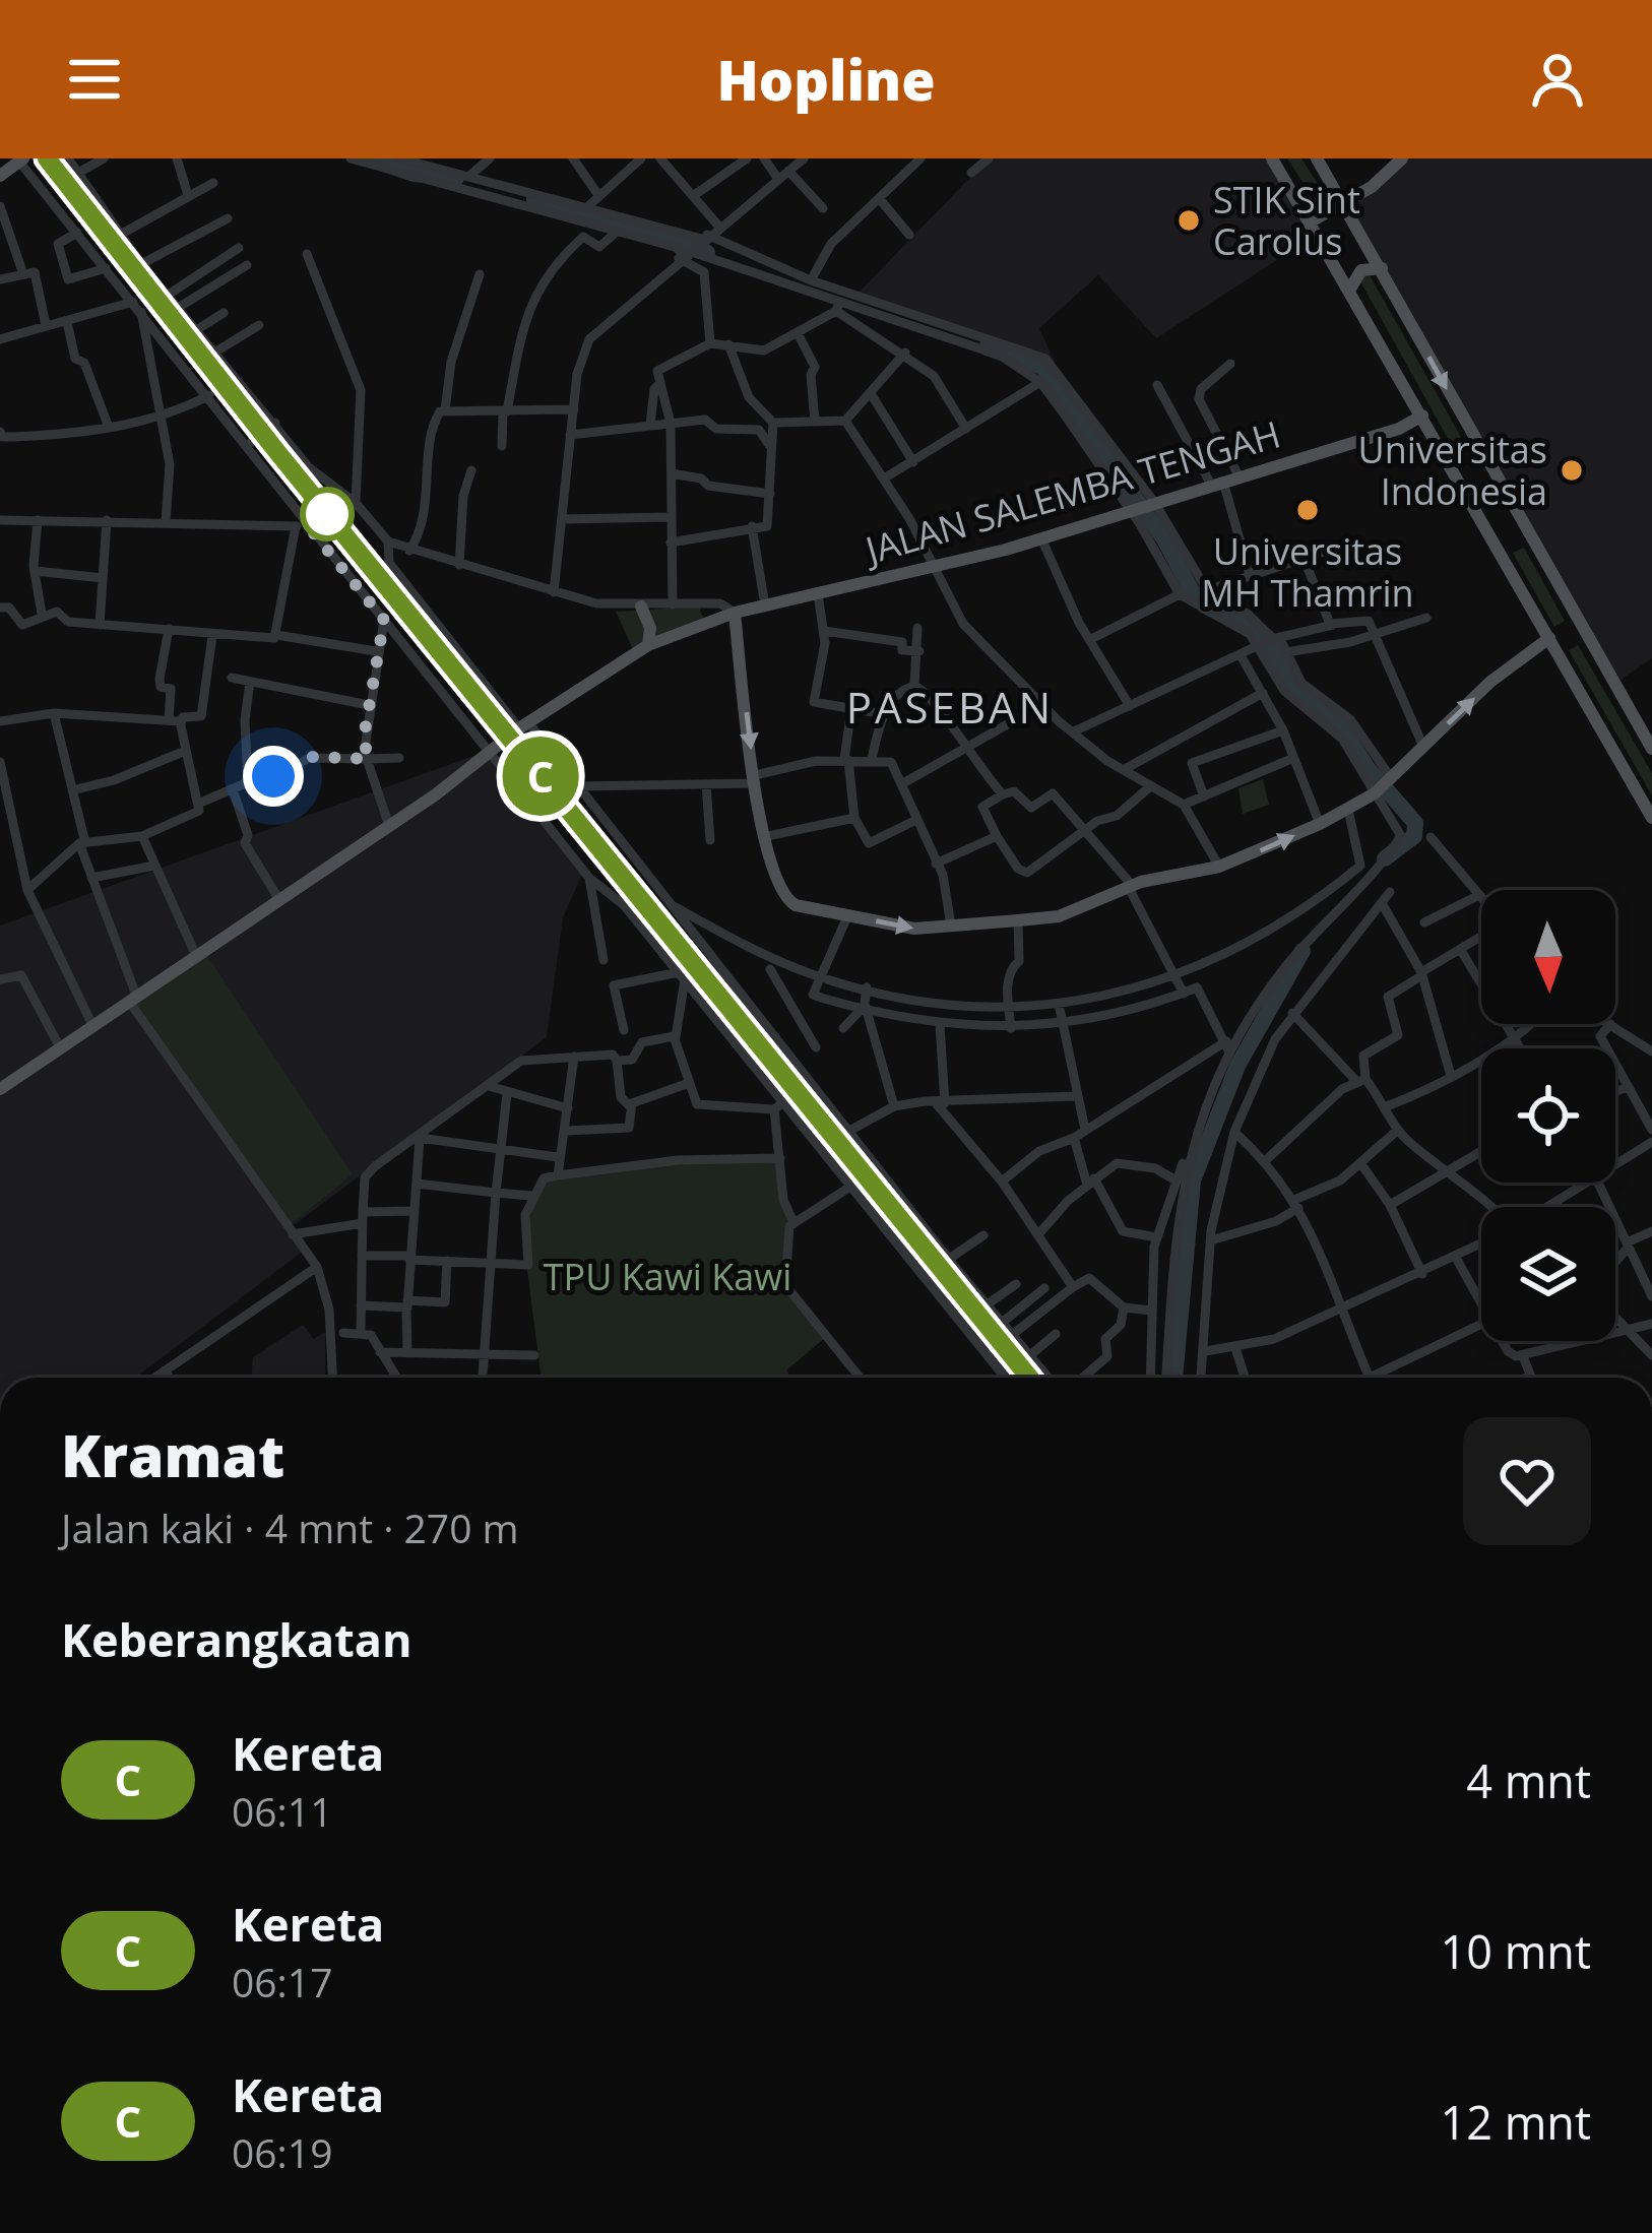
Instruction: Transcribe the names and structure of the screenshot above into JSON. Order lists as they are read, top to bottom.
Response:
{
  "streets": {
    "main road": ["JALAN SALEMBA TENGAH"]
  },
  "districts": ["PASEBAN"],
  "parks": ["TPU Kawi Kawi"],
  "places": ["STIK Sint Carolus", "Universitas Indonesia", "Universitas MH Thamrin"],
  "north": "bottom",
  "page": {
    "header": "Hopline",
    "on_map": "C",
    "heading": [
      ["Kramat", "Jalan kaki · 4 mnt · 270 m"],
      "Keberangkatan"
    ],
    "list": [
      {
        "mark": "C",
        "name": "Kereta",
        "note": "06:11",
        "value": "4 mnt"
      },
      {
        "mark": "C",
        "name": "Kereta",
        "note": "06:17",
        "value": "10 mnt"
      },
      {
        "mark": "C",
        "name": "Kereta",
        "note": "06:19",
        "value": "12 mnt"
      }
    ]
  }
}
